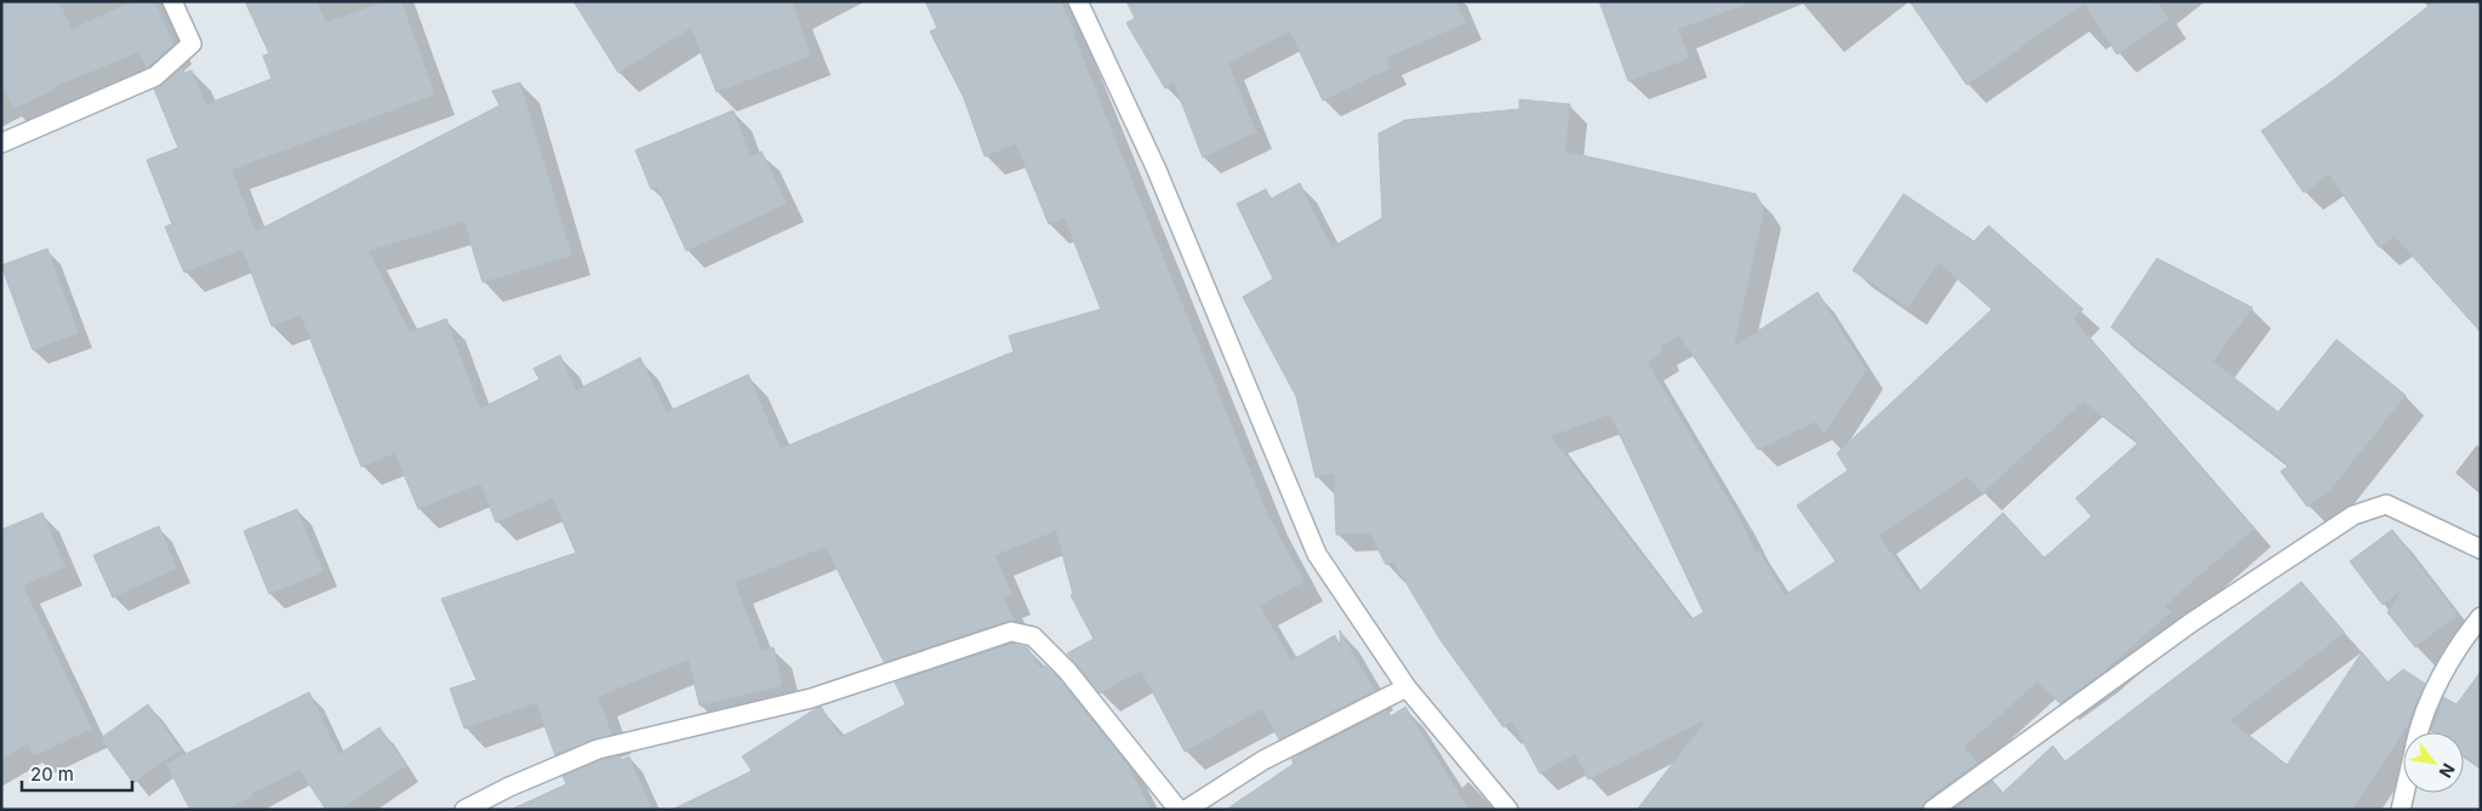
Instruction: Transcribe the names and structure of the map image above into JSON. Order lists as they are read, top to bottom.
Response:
{
  "scale_bar": "20 m",
  "north": "bottom right"
}
